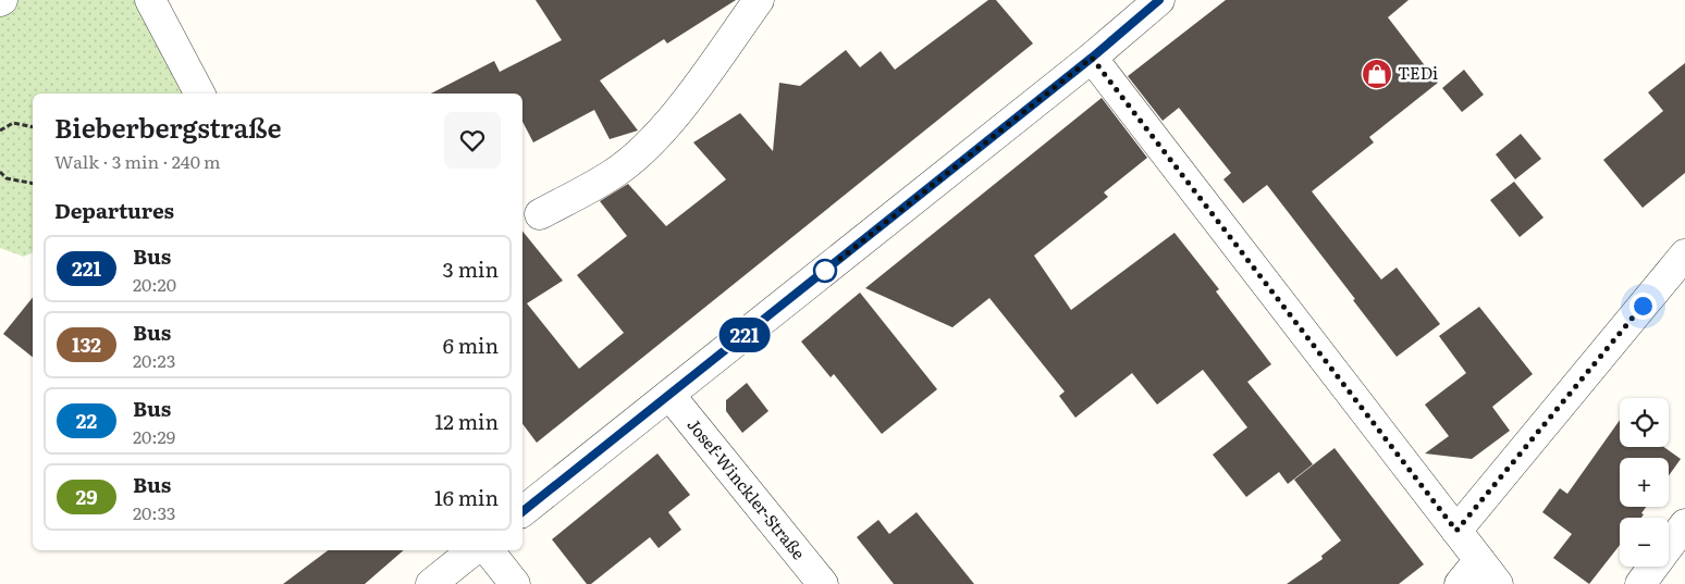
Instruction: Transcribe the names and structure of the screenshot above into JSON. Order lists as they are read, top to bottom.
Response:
{
  "streets": {
    "street": ["Josef-Winckler-Straße"]
  },
  "places": {
    "shop": ["TEDi"]
  },
  "lines": ["bus line 221"],
  "page": {
    "on_map": "221",
    "heading": [
      ["Bieberbergstraße", "Walk · 3 min · 240 m"],
      "Departures"
    ],
    "list": [
      {
        "mark": "221",
        "name": "Bus",
        "note": "20:20",
        "value": "3 min"
      },
      {
        "mark": "132",
        "name": "Bus",
        "note": "20:23",
        "value": "6 min"
      },
      {
        "mark": "22",
        "name": "Bus",
        "note": "20:29",
        "value": "12 min"
      },
      {
        "mark": "29",
        "name": "Bus",
        "note": "20:33",
        "value": "16 min"
      }
    ],
    "map_buttons": ["+", "−"]
  }
}
